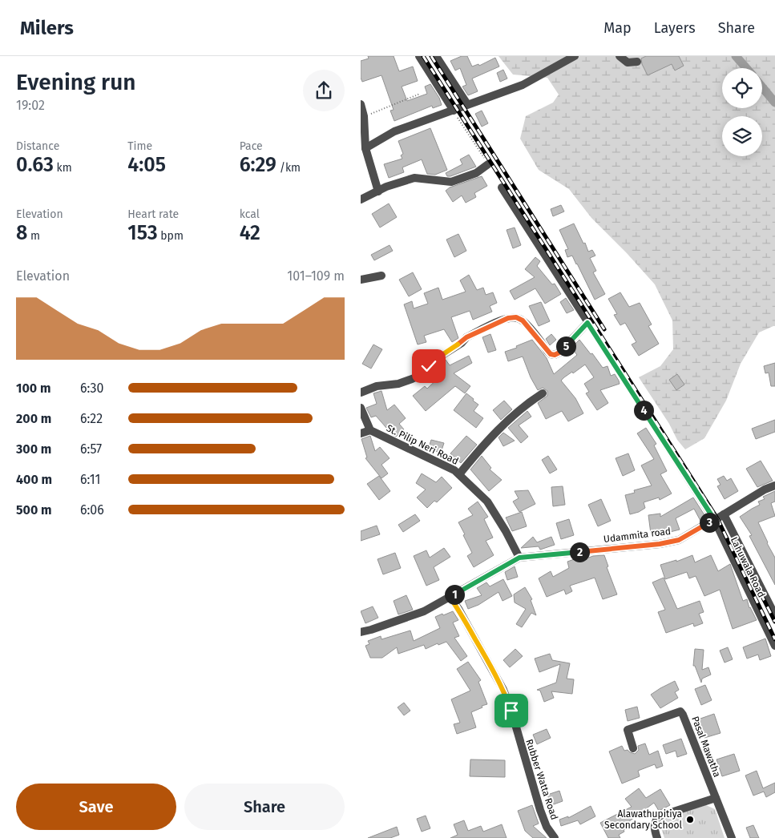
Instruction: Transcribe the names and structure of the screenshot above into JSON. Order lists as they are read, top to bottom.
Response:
{
  "streets": {
    "street": [
      "St. Pilip Neri Road",
      "Udammita road",
      "Lahuwala Road",
      "Pasal Mawatha",
      "Rubber Watta Road"
    ]
  },
  "crossings": [
    ["St. Pilip Neri Road", "Udammita road"],
    ["Udammita road", "Lahuwala Road"],
    ["Udammita road", "Rubber Watta Road"]
  ],
  "places": ["Alawathupitiya Secondary School"],
  "page": {
    "header": "Milers",
    "nav": ["Map", "Layers", "Share"],
    "heading": ["Evening run", "19:02"],
    "stats": [
      ["Distance", "0.63 km"],
      ["Time", "4:05"],
      ["Pace", "6:29 /km"],
      ["Elevation", "8 m"],
      ["Heart rate", "153 bpm"],
      ["kcal", "42"]
    ],
    "chart": ["Elevation", "101–109 m"],
    "pins": [
      "5",
      "4",
      "3",
      "2",
      "1"
    ],
    "list": [
      {
        "name": "100 m",
        "note": "6:30"
      },
      {
        "name": "200 m",
        "note": "6:22"
      },
      {
        "name": "300 m",
        "note": "6:57"
      },
      {
        "name": "400 m",
        "note": "6:11"
      },
      {
        "name": "500 m",
        "note": "6:06"
      }
    ],
    "buttons": ["Save", "Share"]
  }
}
